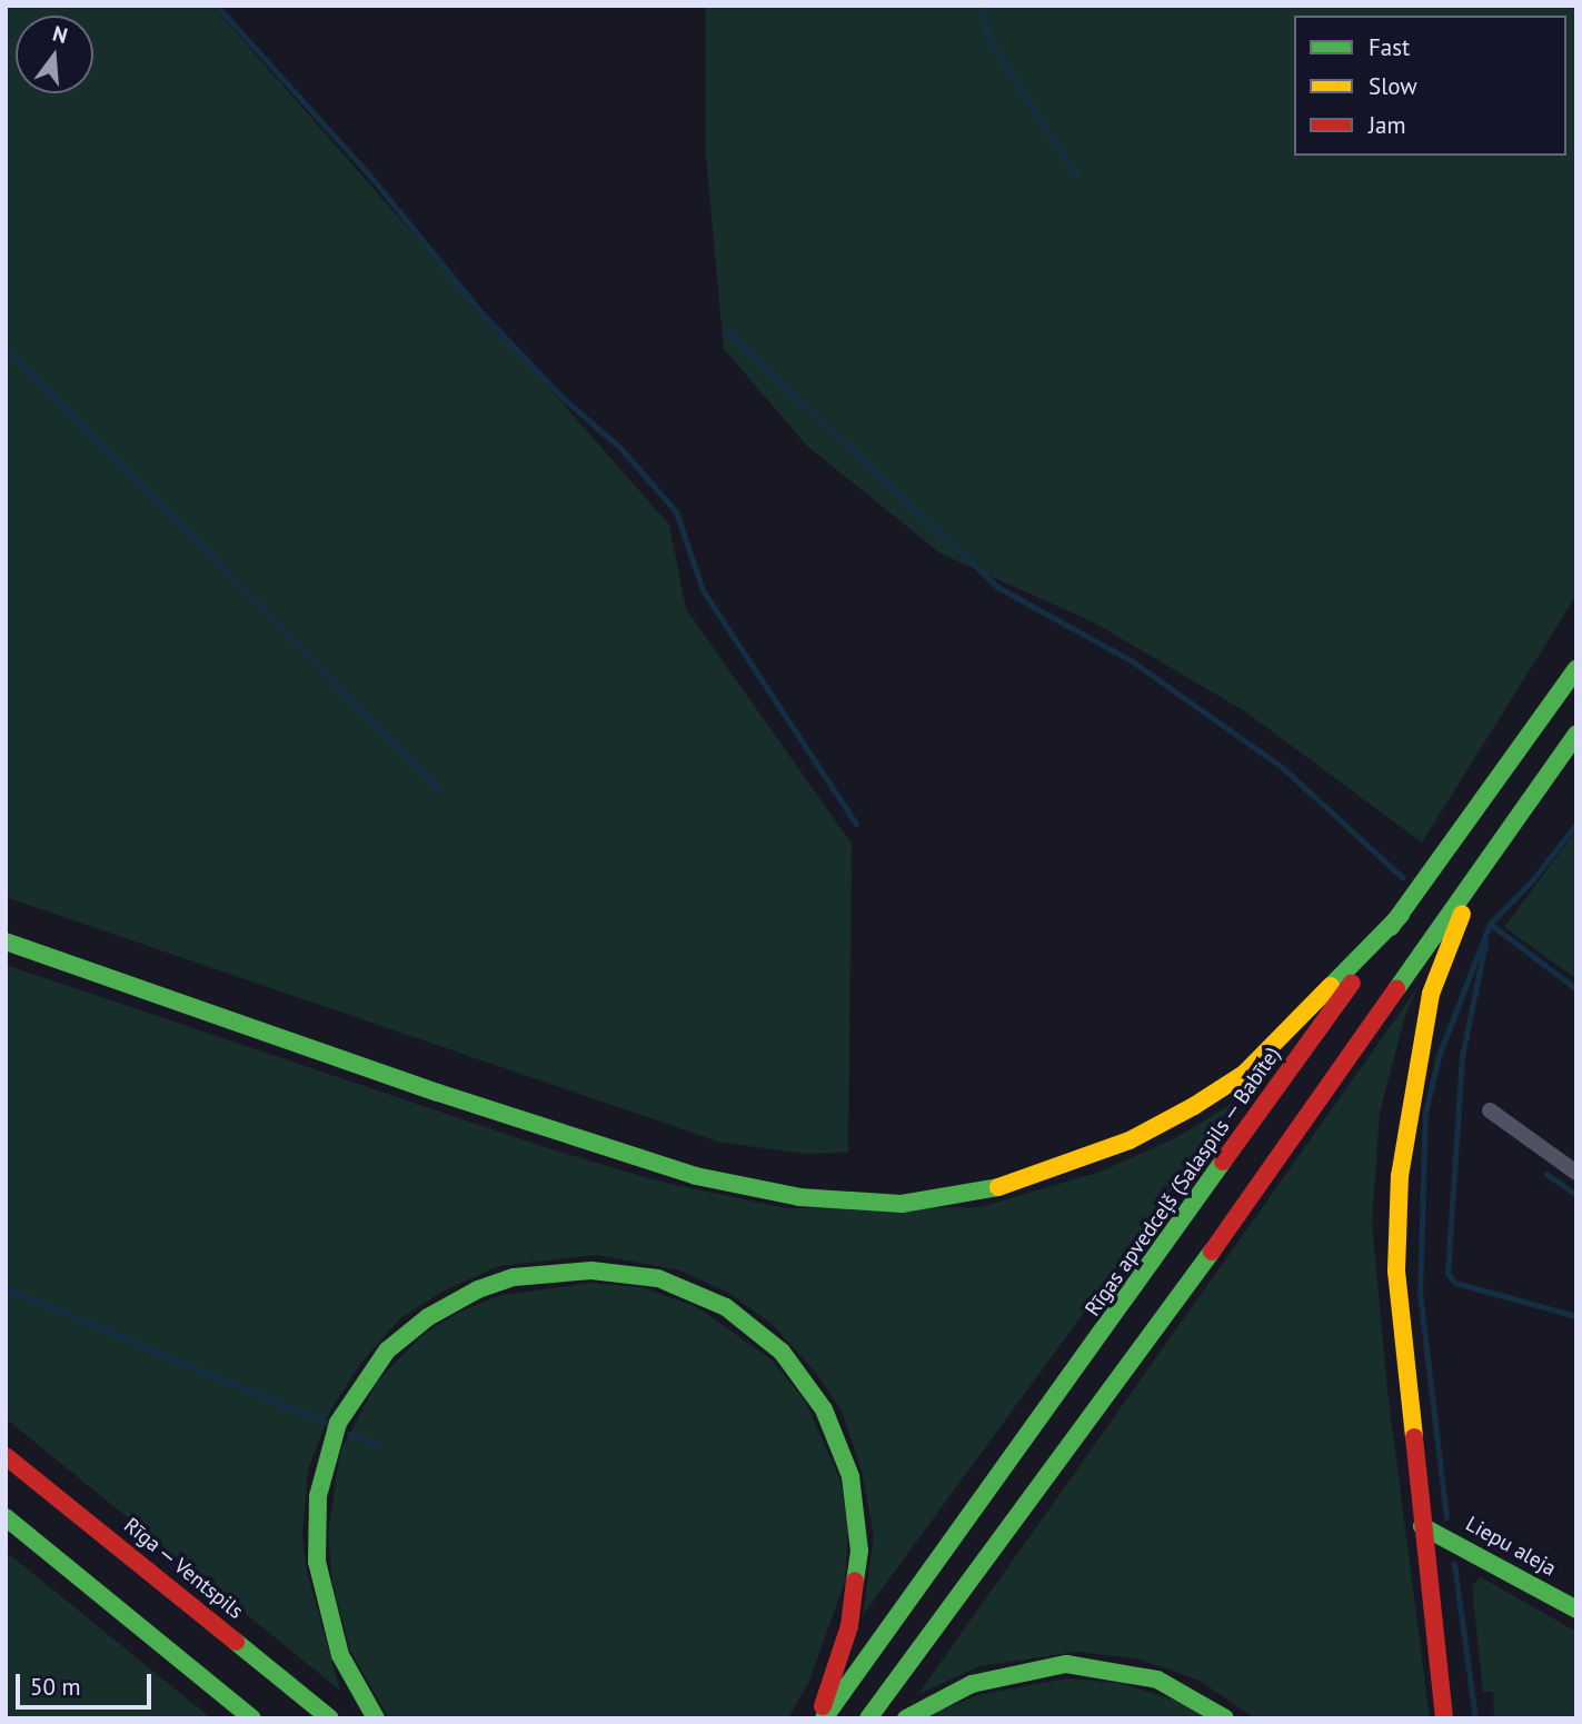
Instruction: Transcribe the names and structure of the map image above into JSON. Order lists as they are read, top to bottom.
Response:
{
  "streets": {
    "main road": ["Rīgas apvedceļš (Salaspils — Babīte)", "Liepu aleja", "Rīga — Ventspils"]
  },
  "legend": ["Fast", "Slow", "Jam"],
  "scale_bar": "50 m",
  "north": "top"
}
